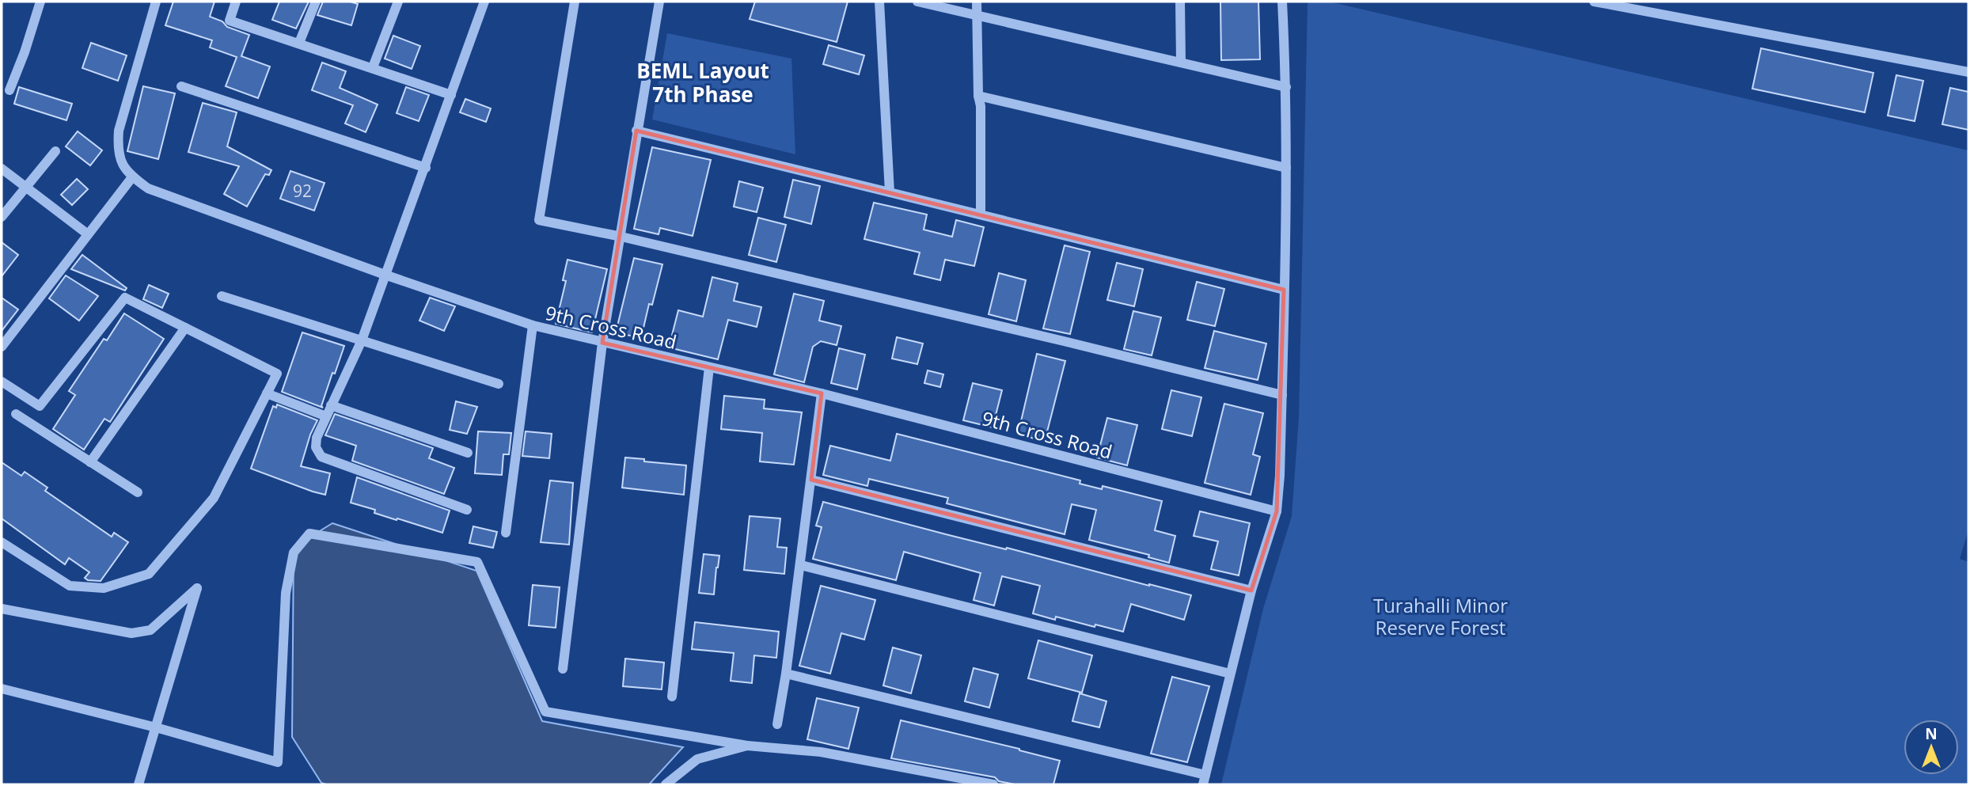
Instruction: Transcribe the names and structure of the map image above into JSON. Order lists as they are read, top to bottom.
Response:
{
  "streets": {
    "street": ["9th Cross Road"]
  },
  "districts": ["BEML Layout 7th Phase"],
  "parks": ["Turahalli Minor Reserve Forest"],
  "house_numbers": ["92"],
  "north": "top"
}
